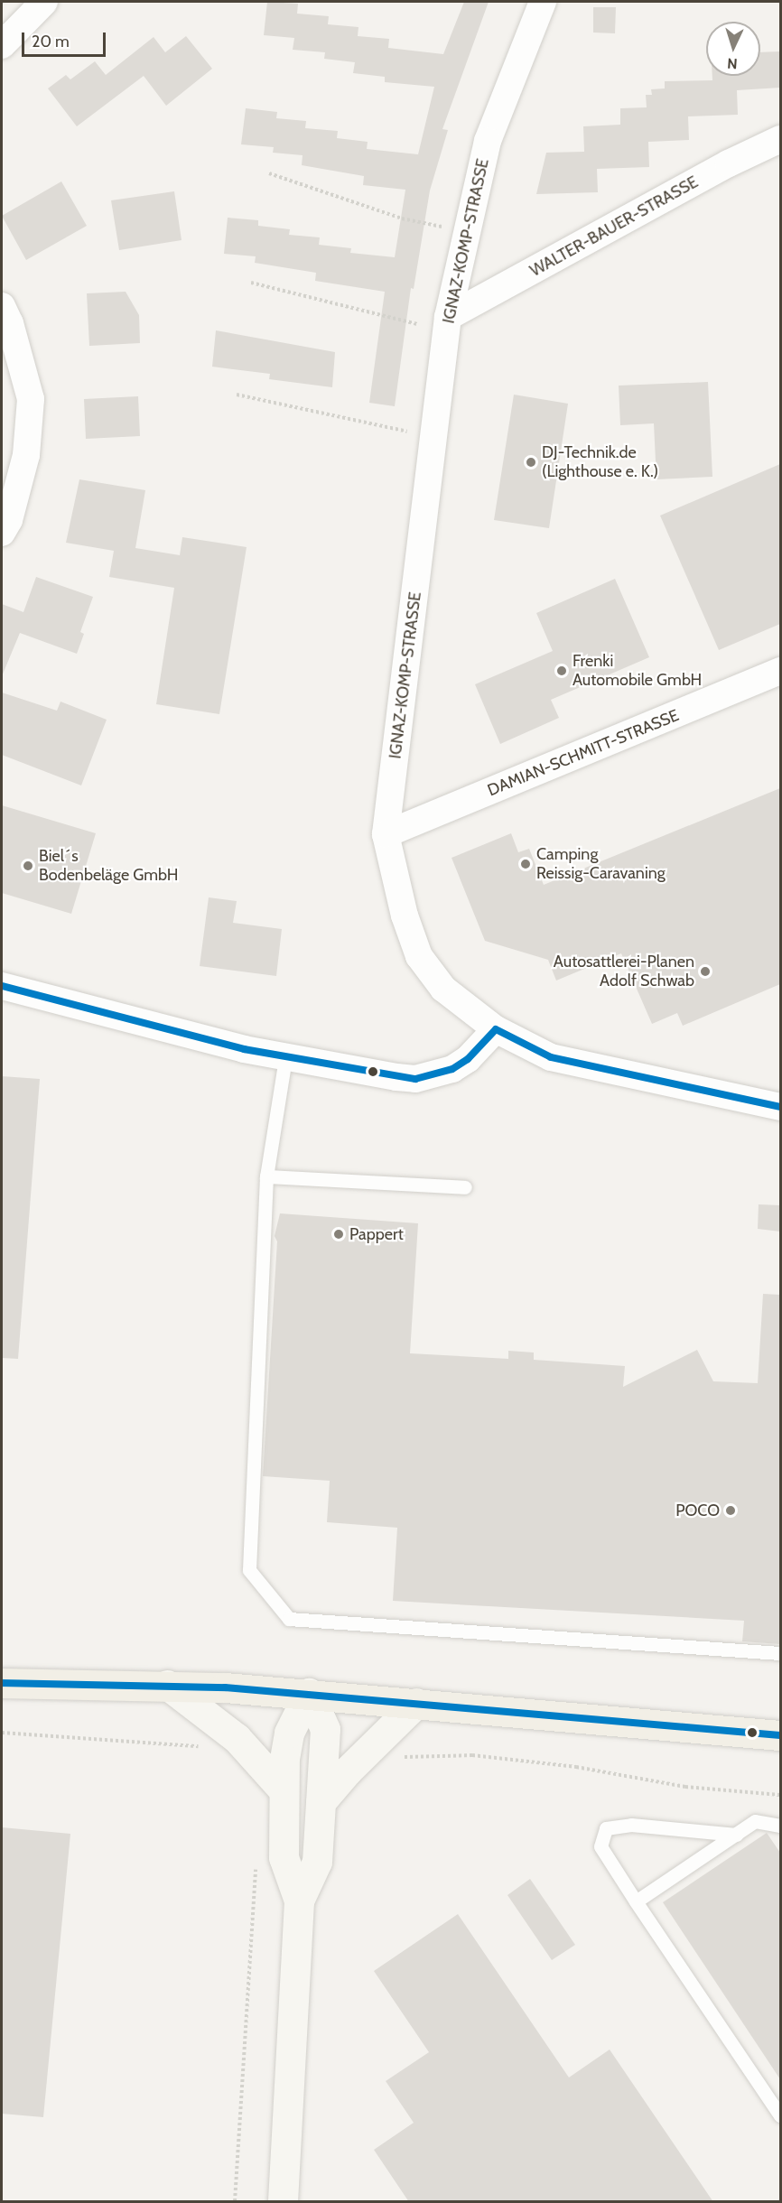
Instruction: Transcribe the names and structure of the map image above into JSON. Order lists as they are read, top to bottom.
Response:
{
  "streets": {
    "street": ["WALTER-BAUER-STRASSE", "IGNAZ-KOMP-STRASSE", "DAMIAN-SCHMITT-STRASSE"]
  },
  "crossings": [
    ["WALTER-BAUER-STRASSE", "IGNAZ-KOMP-STRASSE"],
    ["IGNAZ-KOMP-STRASSE", "DAMIAN-SCHMITT-STRASSE"]
  ],
  "places": [
    "DJ-Technik.de (Lighthouse e. K.)",
    "Frenki Automobile GmbH",
    "Camping Reissig-Caravaning",
    "Biel´s Bodenbeläge GmbH",
    "Autosattlerei-Planen Adolf Schwab",
    "Pappert",
    "POCO"
  ],
  "scale_bar": "20 m",
  "north": "bottom"
}
